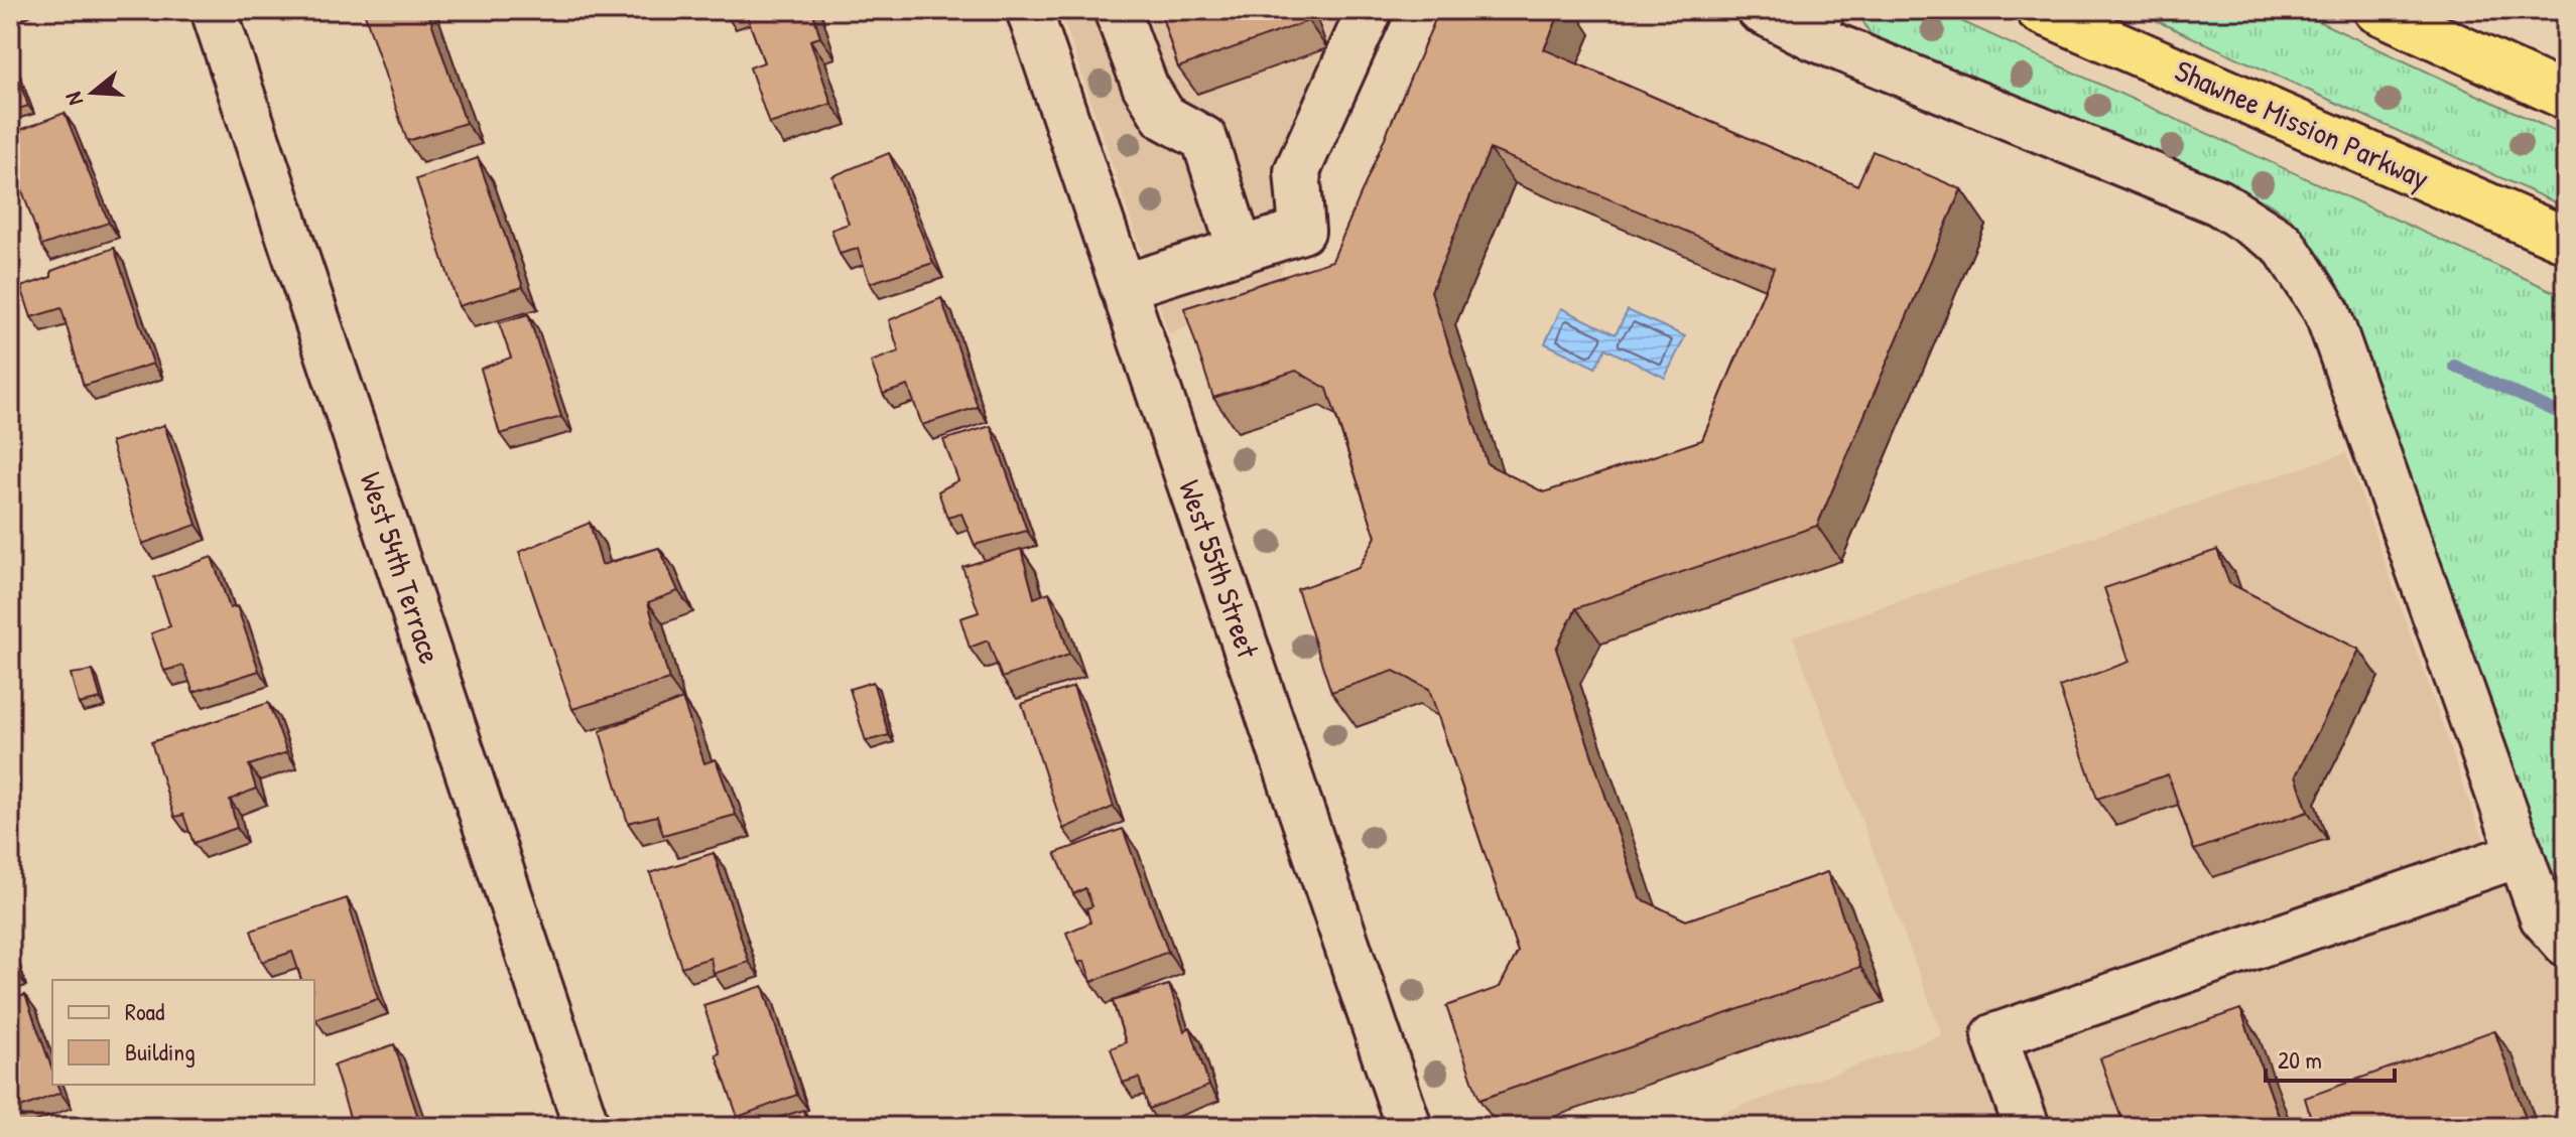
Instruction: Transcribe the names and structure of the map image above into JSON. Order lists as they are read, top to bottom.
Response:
{
  "streets": {
    "highway": ["Shawnee Mission Parkway"],
    "street": ["West 54th Terrace", "West 55th Street"]
  },
  "legend": ["Road", "Building"],
  "scale_bar": "20 m",
  "north": "left"
}
